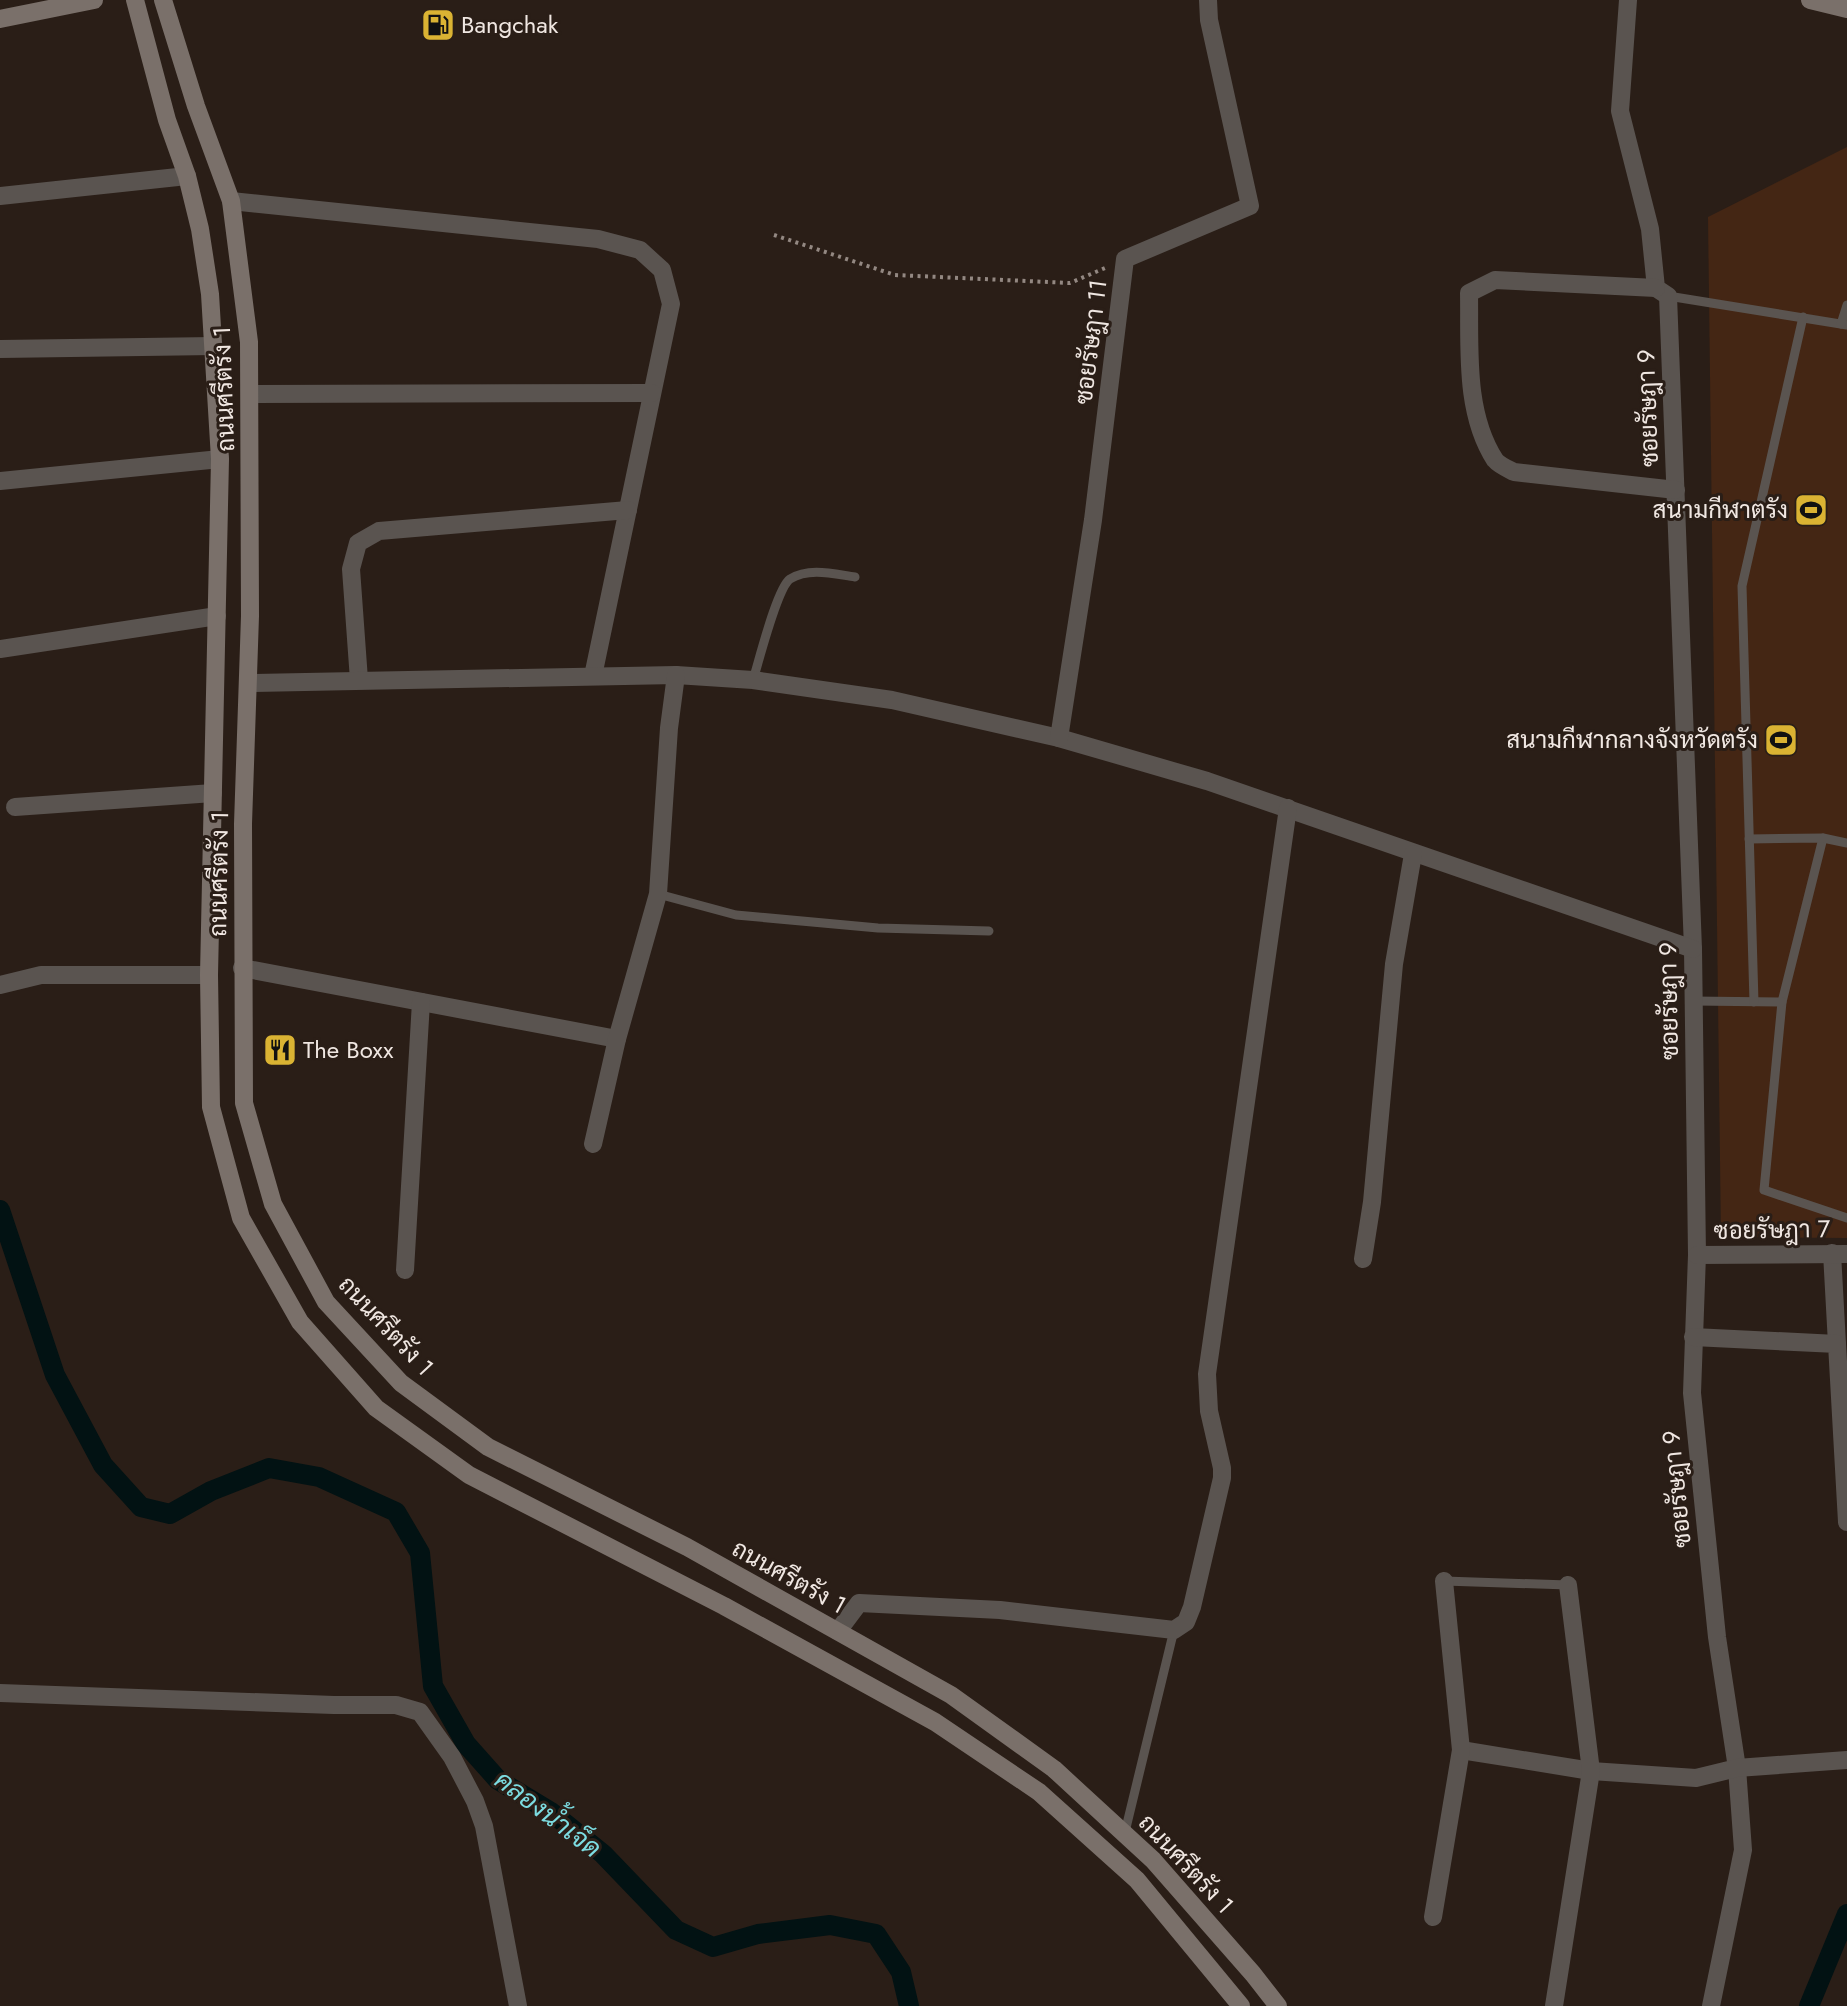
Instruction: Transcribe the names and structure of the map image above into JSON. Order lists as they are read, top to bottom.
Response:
{
  "streets": {
    "street": [
      "ซอยรัษฎา 11",
      "ถนนศรีตรัง 1",
      "ซอยรัษฎา 9",
      "ซอยรัษฎา 7"
    ]
  },
  "crossings": [
    ["ซอยรัษฎา 9", "ซอยรัษฎา 7"]
  ],
  "water": ["คลองน้ำเจ็ด"],
  "places": {
    "fuel station": ["Bangchak"],
    "sports": ["สนามกีฬาตรัง", "สนามกีฬากลางจังหวัดตรัง"],
    "restaurant": ["The Boxx"]
  }
}
